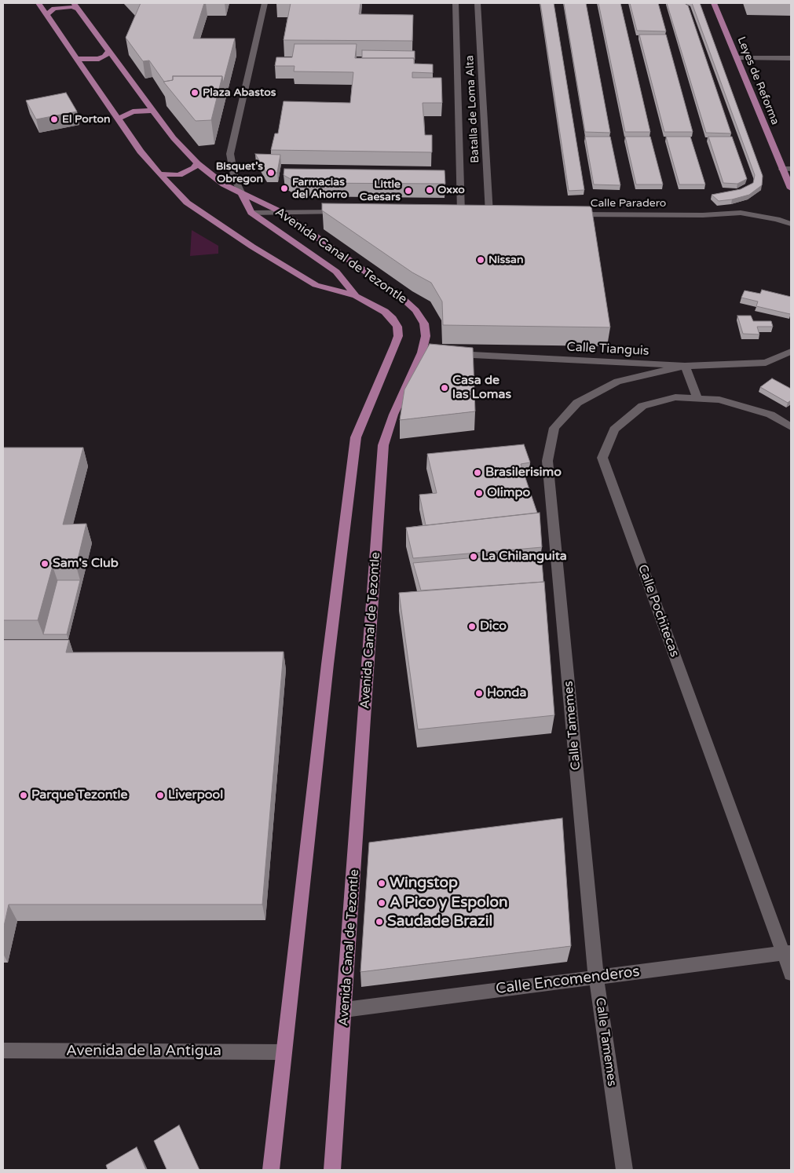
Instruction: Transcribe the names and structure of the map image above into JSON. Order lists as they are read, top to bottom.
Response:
{
  "streets": {
    "main road": ["Leyes de Reforma", "Avenida Canal de Tezontle"],
    "street": [
      "Batalla de Loma Alta",
      "Calle Paradero",
      "Calle Tianguis",
      "Calle Pochitecas",
      "Calle Tamemes",
      "Calle Encomenderos",
      "Avenida de la Antigua"
    ]
  },
  "crossings": [
    ["Avenida Canal de Tezontle", "Calle Encomenderos"],
    ["Avenida Canal de Tezontle", "Avenida de la Antigua"],
    ["Calle Tianguis", "Calle Tamemes"],
    ["Calle Pochitecas", "Calle Encomenderos"],
    ["Calle Tamemes", "Calle Encomenderos"]
  ],
  "places": [
    "Plaza Abastos",
    "El Porton",
    "Bisquet's Obregon",
    "Farmacias del Ahorro",
    "Oxxo",
    "Little Caesars",
    "Nissan",
    "Casa de las Lomas",
    "Brasilerisimo",
    "Olimpo",
    "La Chilanguita",
    "Sam's Club",
    "Dico",
    "Honda",
    "Parque Tezontle",
    "Liverpool",
    "Wingstop",
    "A Pico y Espolon",
    "Saudade Brazil"
  ]
}
